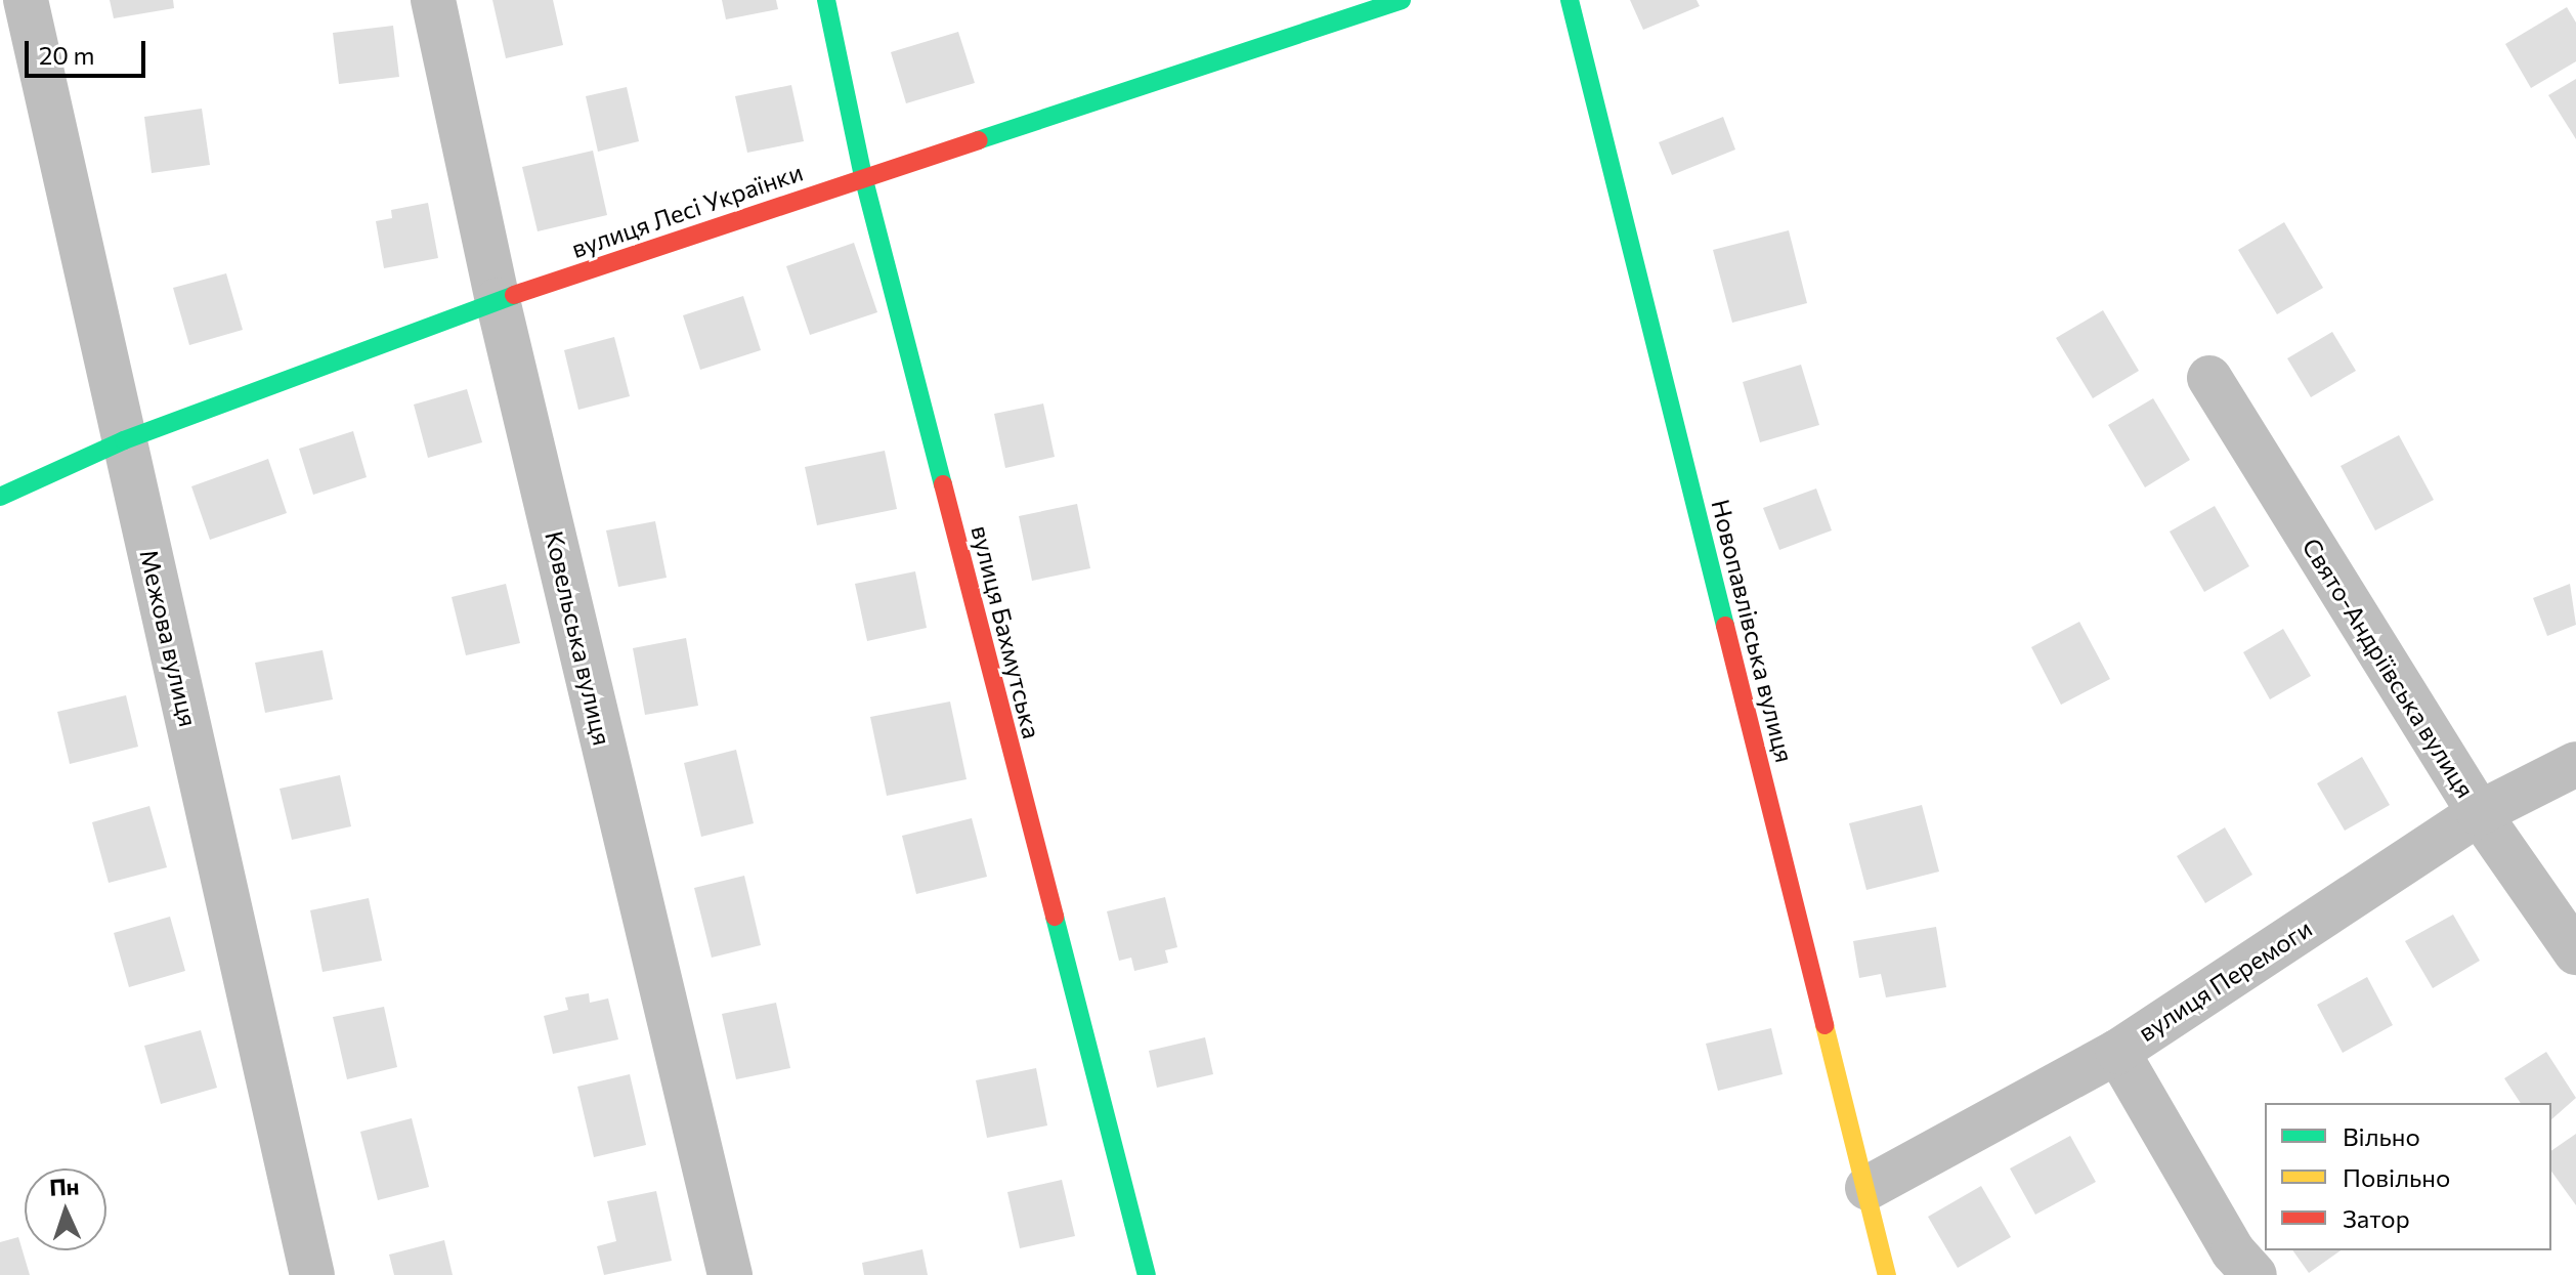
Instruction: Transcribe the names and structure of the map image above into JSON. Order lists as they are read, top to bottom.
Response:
{
  "streets": {
    "street": [
      "вулиця Лесі Українки",
      "Новопавлівська вулиця",
      "вулиця Бахмутська",
      "Межова вулиця",
      "Ковельська вулиця",
      "Свято-Андріївська вулиця",
      "вулиця Перемоги"
    ]
  },
  "crossings": [
    ["вулиця Лесі Українки", "вулиця Бахмутська"],
    ["вулиця Лесі Українки", "Межова вулиця"],
    ["вулиця Лесі Українки", "Ковельська вулиця"],
    ["Новопавлівська вулиця", "вулиця Перемоги"],
    ["Свято-Андріївська вулиця", "вулиця Перемоги"]
  ],
  "legend": ["Вільно", "Повільно", "Затор"],
  "scale_bar": "20 m",
  "north": "top"
}
